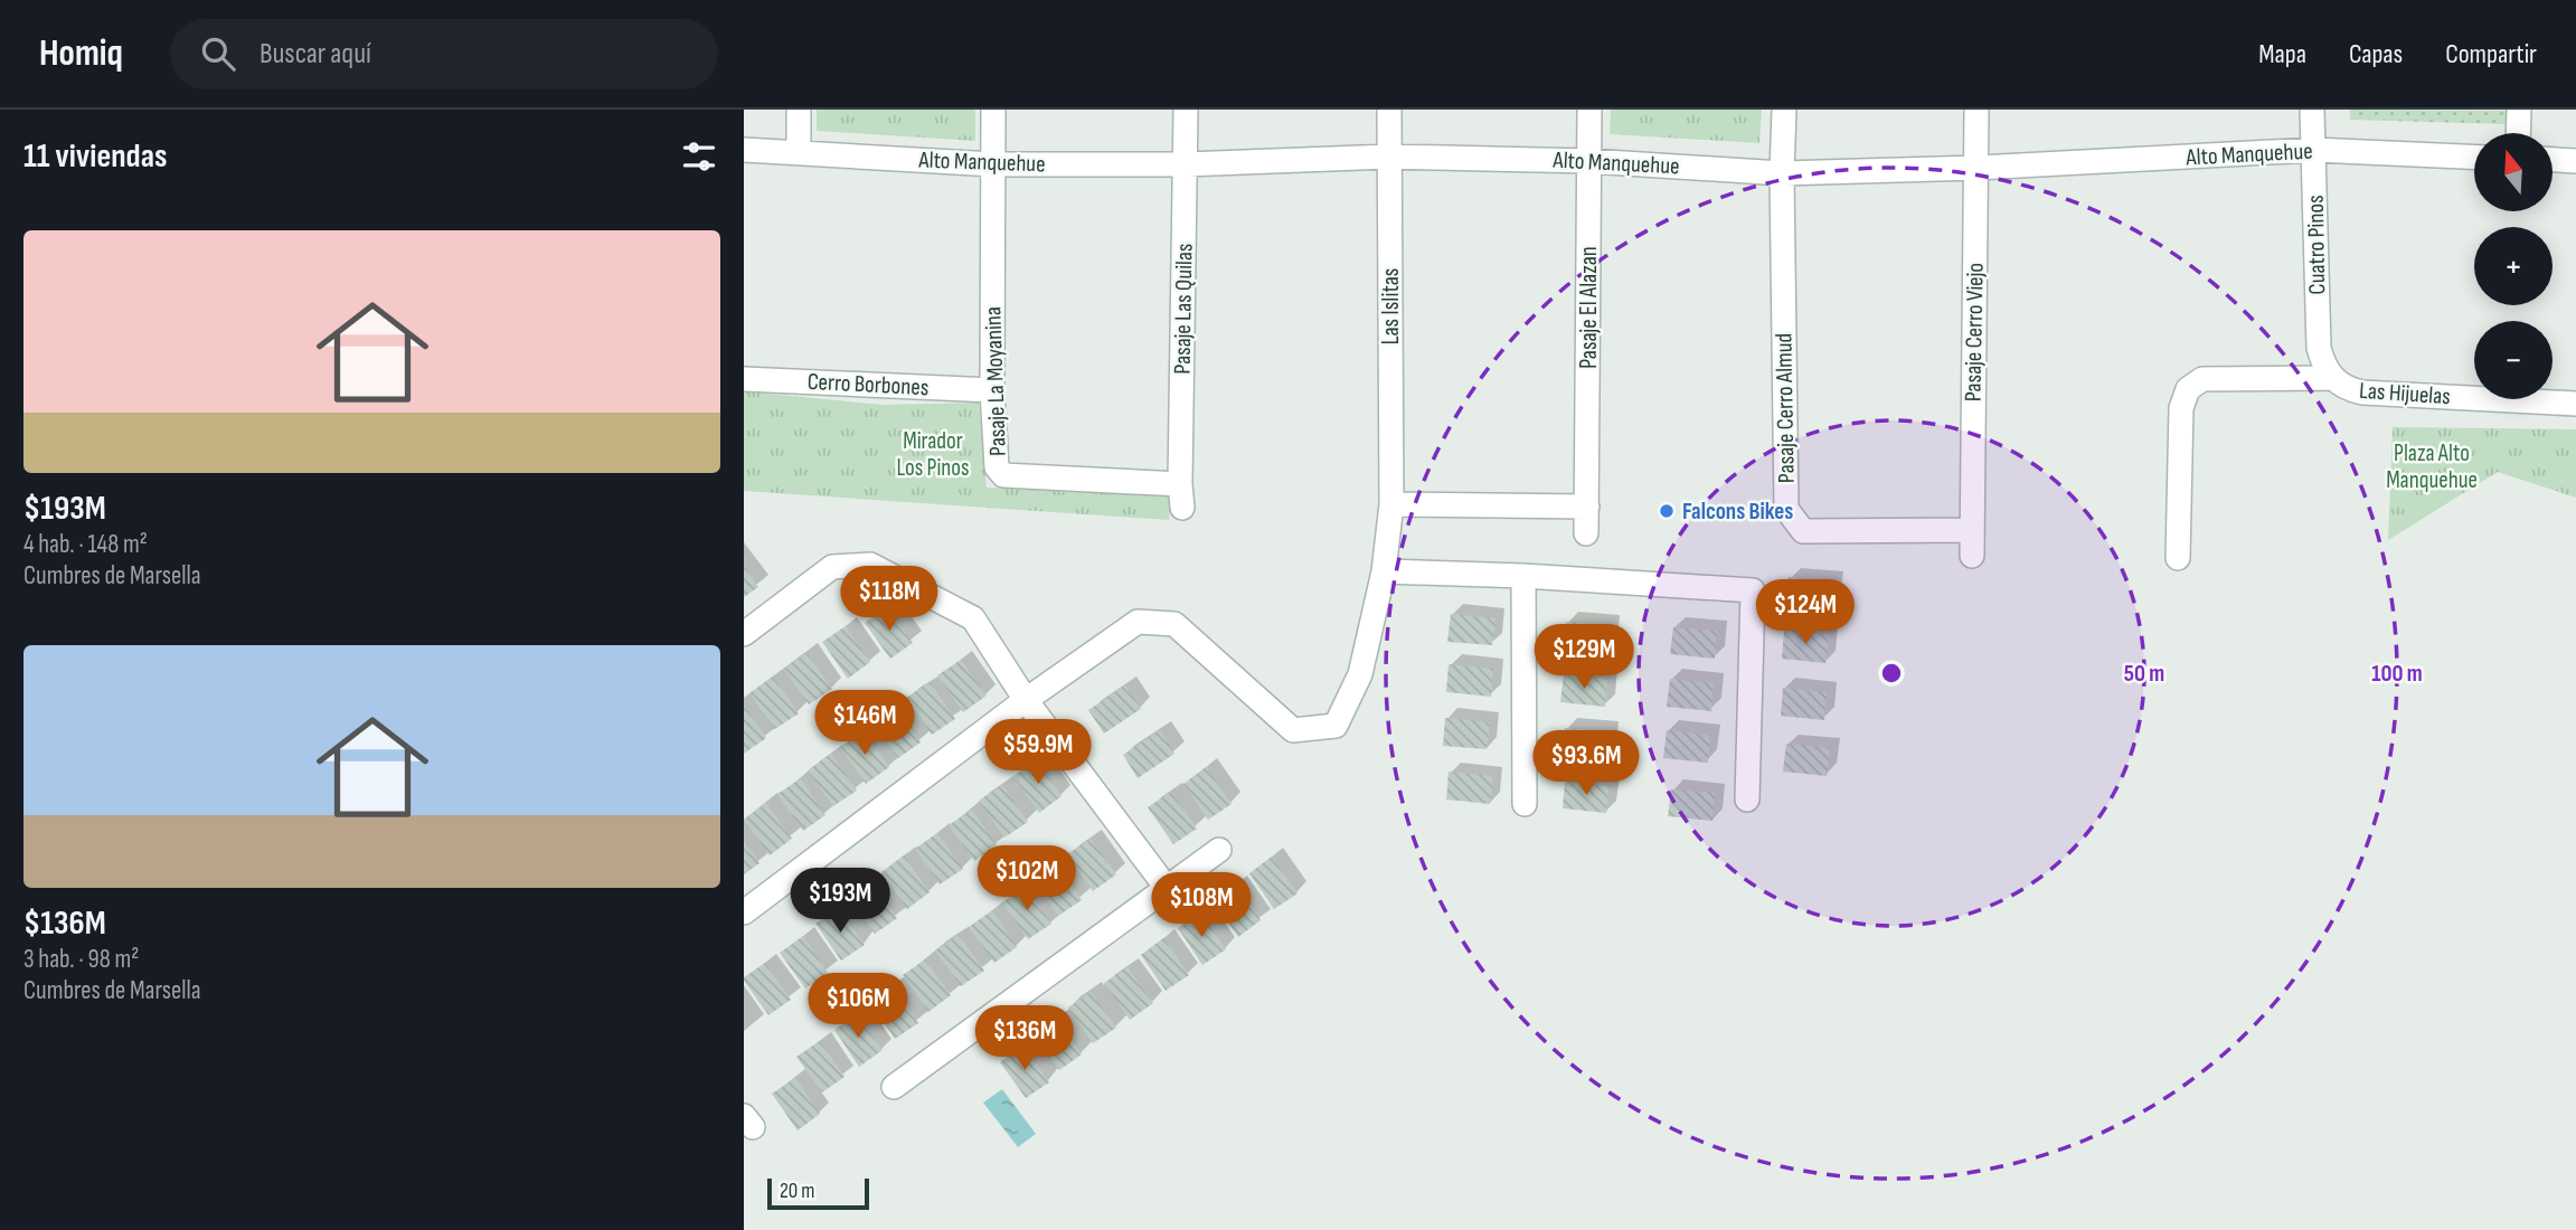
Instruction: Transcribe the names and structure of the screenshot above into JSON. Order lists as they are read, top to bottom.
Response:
{
  "streets": {
    "street": [
      "Alto Manquehue",
      "Cuatro Pinos",
      "Las Islitas",
      "Pasaje El Alazan",
      "Pasaje Las Quilas",
      "Pasaje Cerro Viejo",
      "Pasaje La Moyanina",
      "Cerro Borbones",
      "Las Hijuelas",
      "Pasaje Cerro Almud"
    ]
  },
  "crossings": [
    ["Alto Manquehue", "Cuatro Pinos"],
    ["Alto Manquehue", "Las Islitas"],
    ["Alto Manquehue", "Pasaje El Alazan"],
    ["Alto Manquehue", "Pasaje Las Quilas"],
    ["Alto Manquehue", "Pasaje Cerro Viejo"],
    ["Alto Manquehue", "Pasaje La Moyanina"],
    ["Alto Manquehue", "Pasaje Cerro Almud"],
    ["Cuatro Pinos", "Las Hijuelas"],
    ["Pasaje Las Quilas", "Pasaje La Moyanina"],
    ["Pasaje Cerro Viejo", "Pasaje Cerro Almud"],
    ["Pasaje La Moyanina", "Cerro Borbones"]
  ],
  "parks": ["Mirador Los Pinos", "Plaza Alto Manquehue"],
  "places": ["Falcons Bikes"],
  "scale_bar": "20 m",
  "north": "top",
  "page": {
    "header": "Homiq",
    "search": "Buscar aquí",
    "nav": ["Mapa", "Capas", "Compartir"],
    "heading": "11 viviendas",
    "map_buttons": ["+", "−"],
    "list": [
      {
        "name": "$193M",
        "note": "4 hab. · 148 m² · Cumbres de Marsella"
      },
      {
        "name": "$136M",
        "note": "3 hab. · 98 m² · Cumbres de Marsella"
      }
    ],
    "price": [
      "$118M",
      "$124M",
      "$129M",
      "$146M",
      "$59.9M",
      "$93.6M",
      "$102M",
      "$193M",
      "$108M",
      "$106M",
      "$136M"
    ],
    "scale": "20 m"
  },
  "rings": ["50 m", "100 m"]
}
